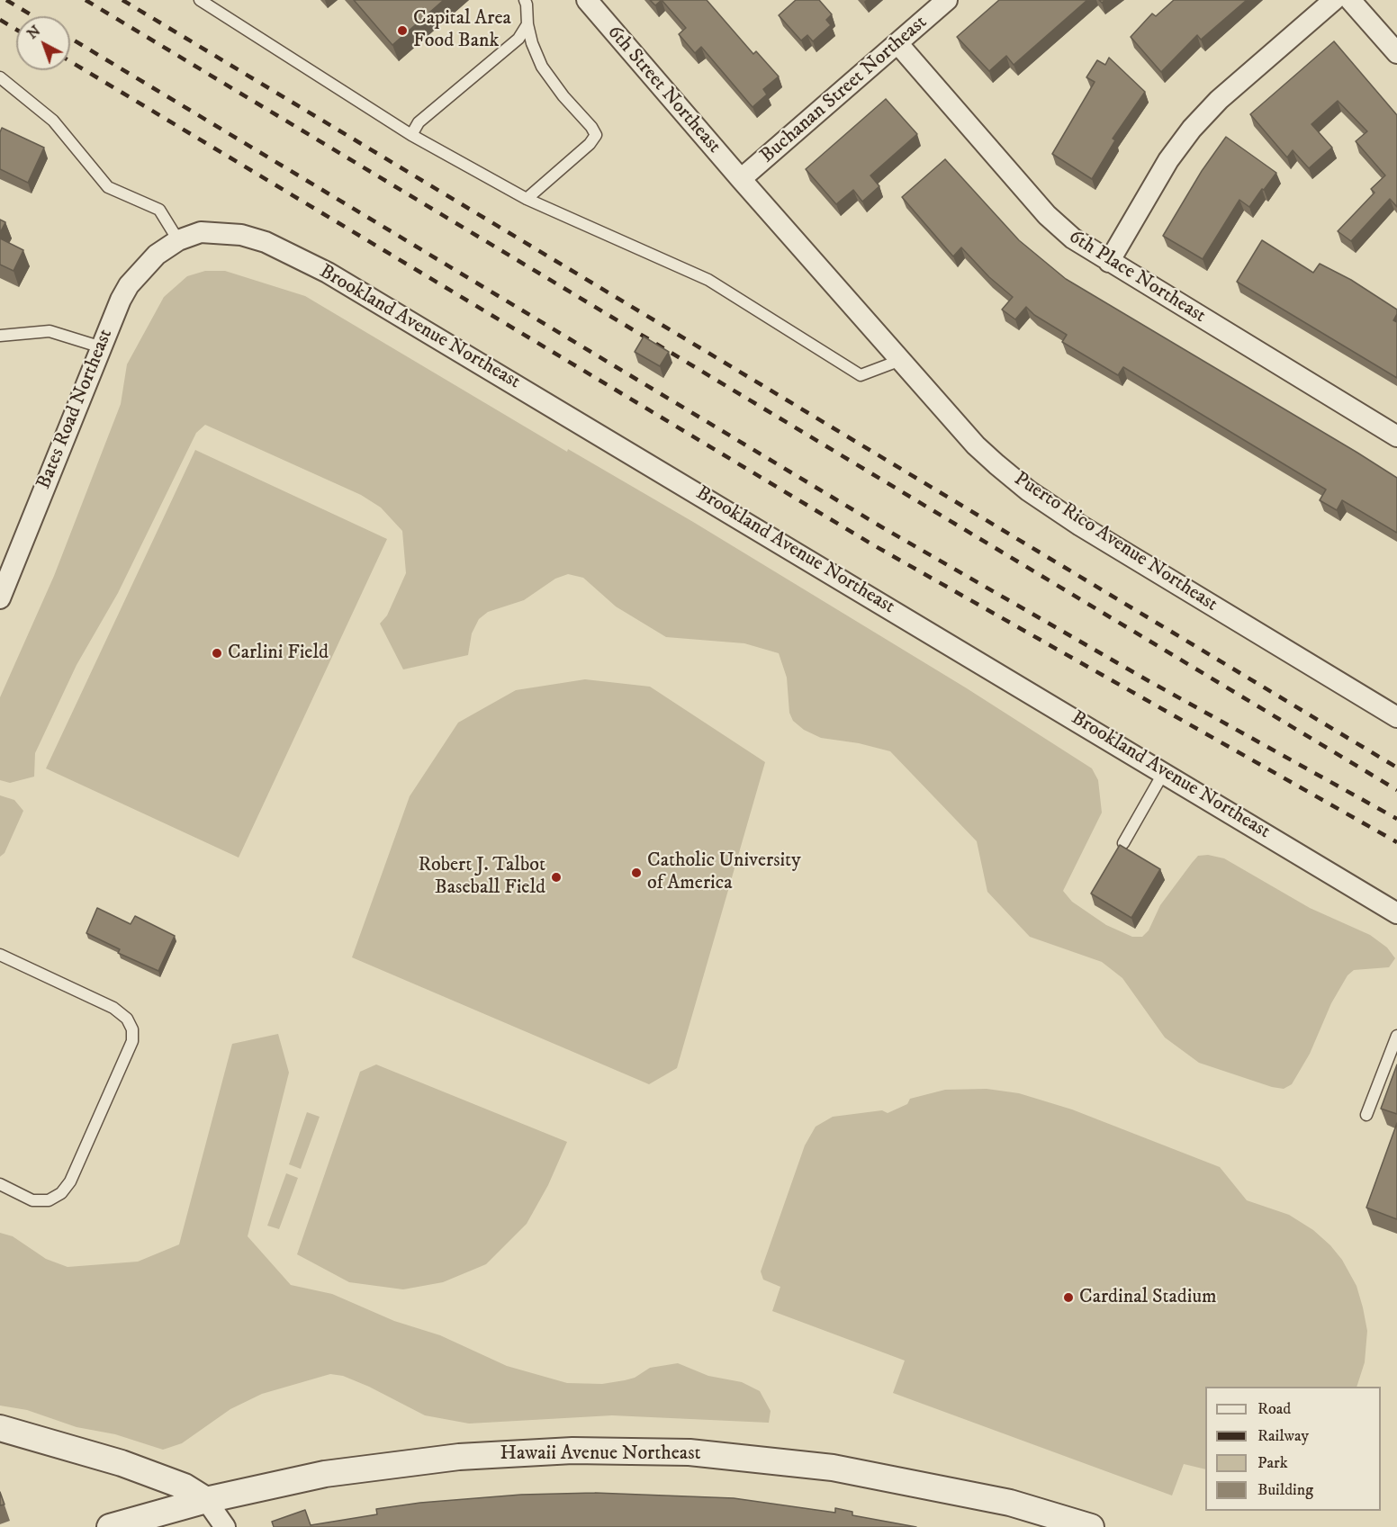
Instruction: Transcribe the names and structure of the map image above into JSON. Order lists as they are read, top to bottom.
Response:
{
  "streets": {
    "street": [
      "6th Street Northeast",
      "Buchanan Street Northeast",
      "6th Place Northeast",
      "Brookland Avenue Northeast",
      "Bates Road Northeast",
      "Puerto Rico Avenue Northeast",
      "Hawaii Avenue Northeast"
    ]
  },
  "crossings": [
    ["6th Street Northeast", "Buchanan Street Northeast"],
    ["6th Street Northeast", "Puerto Rico Avenue Northeast"],
    ["Buchanan Street Northeast", "6th Place Northeast"],
    ["Buchanan Street Northeast", "Puerto Rico Avenue Northeast"],
    ["Brookland Avenue Northeast", "Bates Road Northeast"]
  ],
  "places": [
    "Capital Area Food Bank",
    "Carlini Field",
    "Catholic University of America",
    "Robert J. Talbot Baseball Field",
    "Cardinal Stadium"
  ],
  "legend": [
    "Road",
    "Railway",
    "Park",
    "Building"
  ],
  "north": "top left"
}
